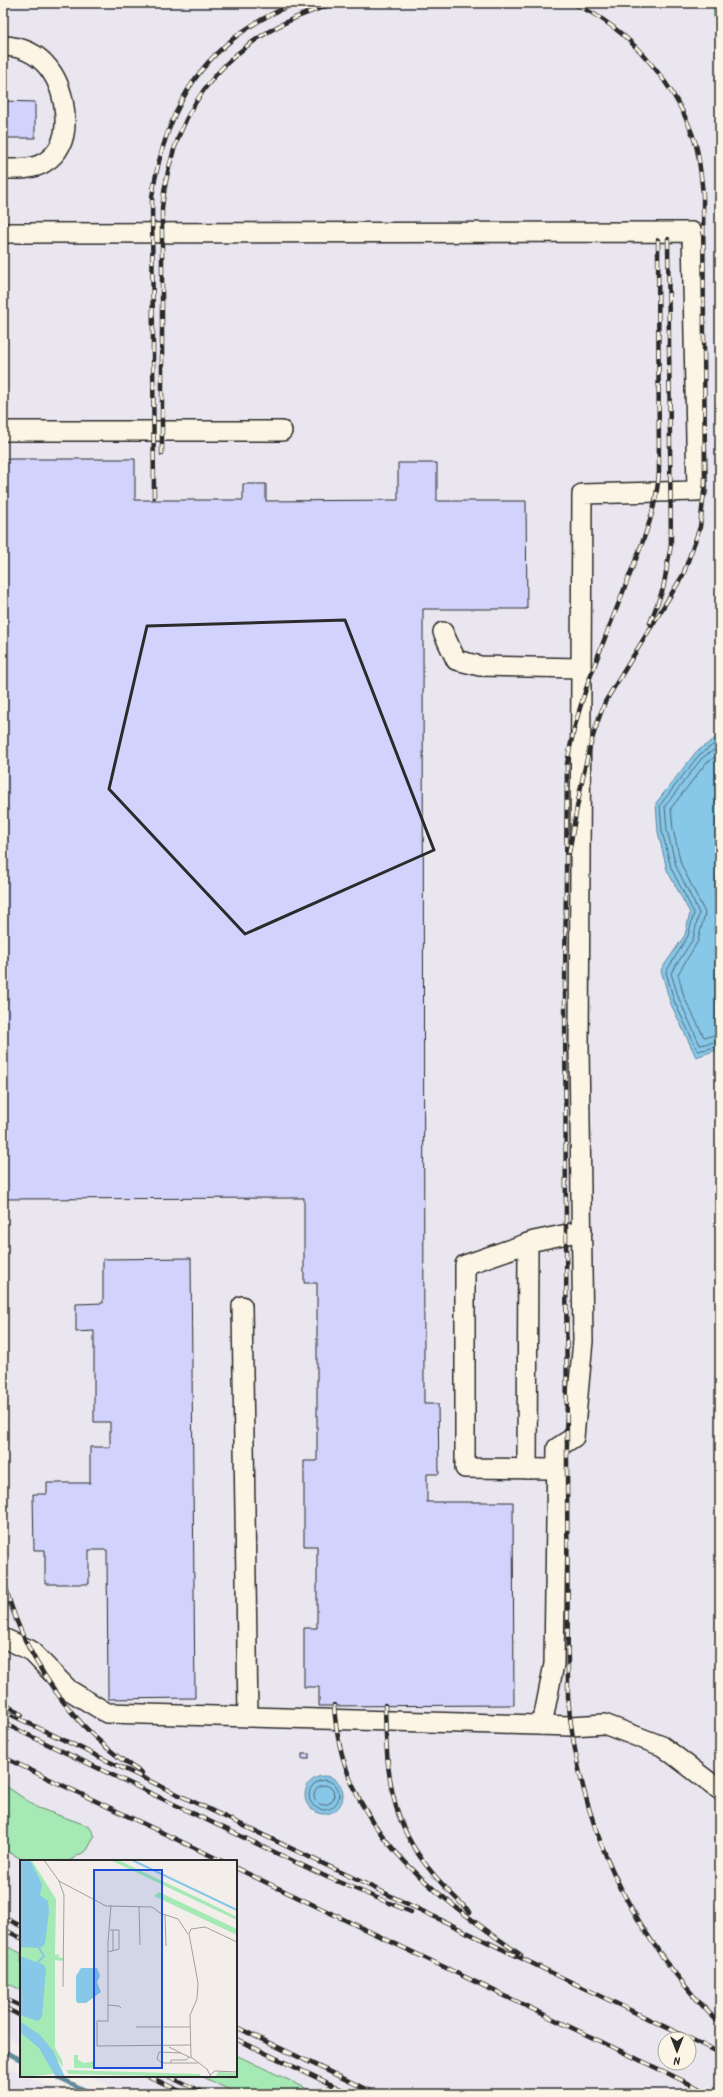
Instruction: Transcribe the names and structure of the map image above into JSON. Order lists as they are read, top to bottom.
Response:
{
  "north": "bottom"
}
